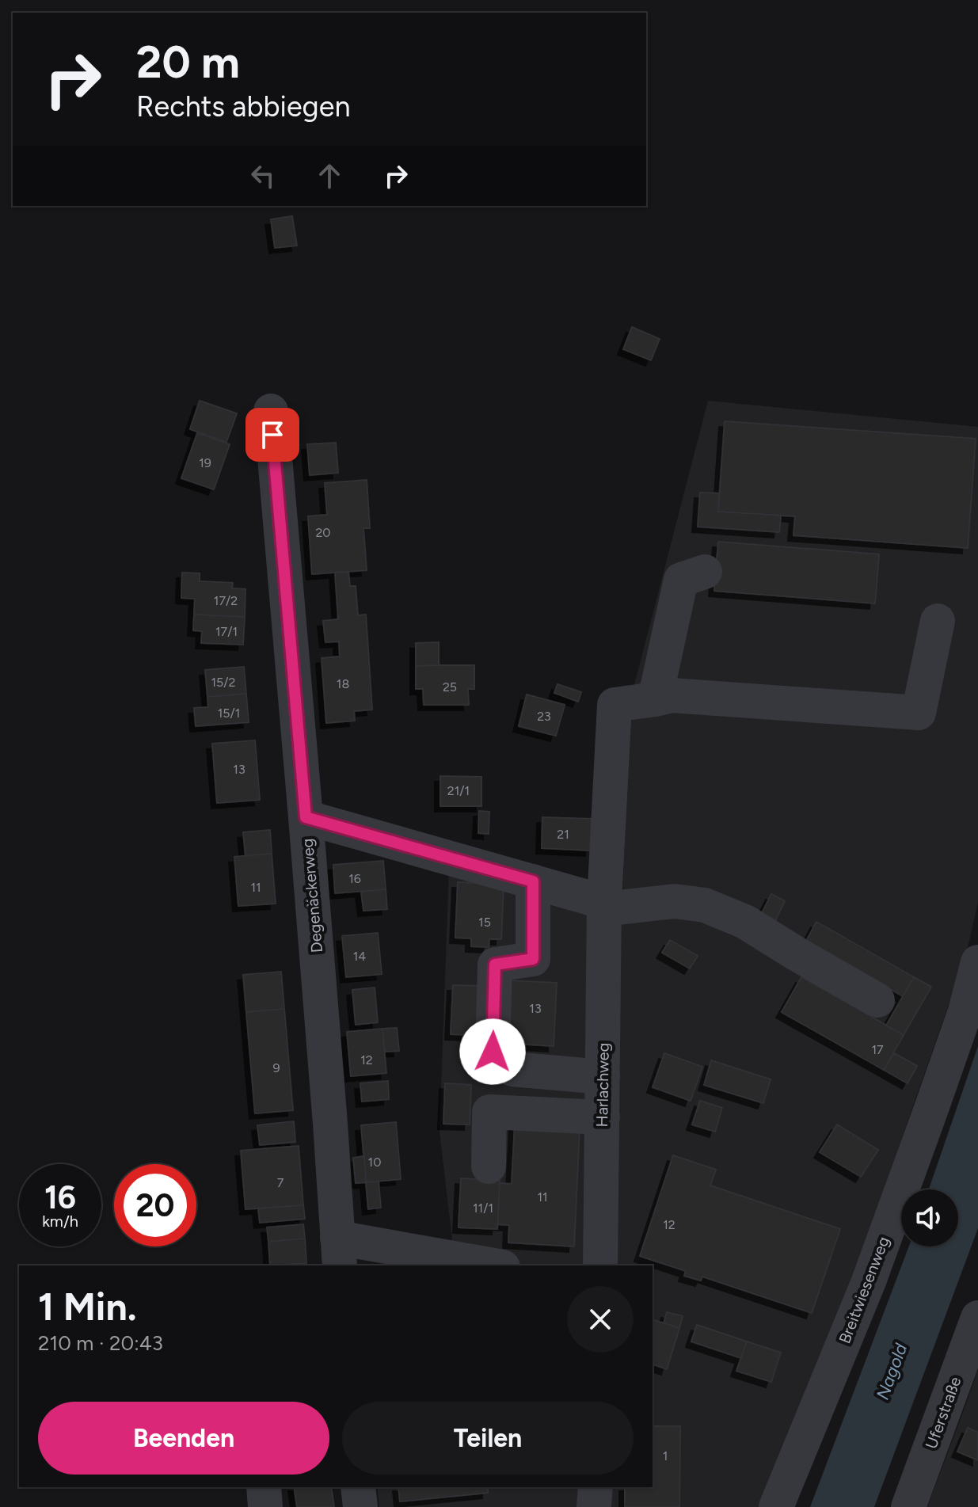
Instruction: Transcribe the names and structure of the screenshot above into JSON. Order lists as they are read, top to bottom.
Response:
{
  "streets": {
    "street": [
      "Degenäckerweg",
      "Harlachweg",
      "Breitwiesenweg",
      "Uferstraße"
    ]
  },
  "water": ["Nagold"],
  "house_numbers": [
    "19",
    "20",
    "17/2",
    "17/1",
    "15/2",
    "18",
    "25",
    "15/1",
    "23",
    "13",
    "21/1",
    "21",
    "16",
    "11",
    "15",
    "14",
    "13",
    "17",
    "12",
    "9",
    "10",
    "7",
    "11",
    "11/1",
    "12",
    "1"
  ],
  "page": {
    "turn": ["20 m", "Rechts abbiegen"],
    "speed": "16 km/h",
    "limit": "20",
    "heading": ["1 Min.", "210 m · 20:43"],
    "buttons": ["Beenden", "Teilen"]
  }
}
